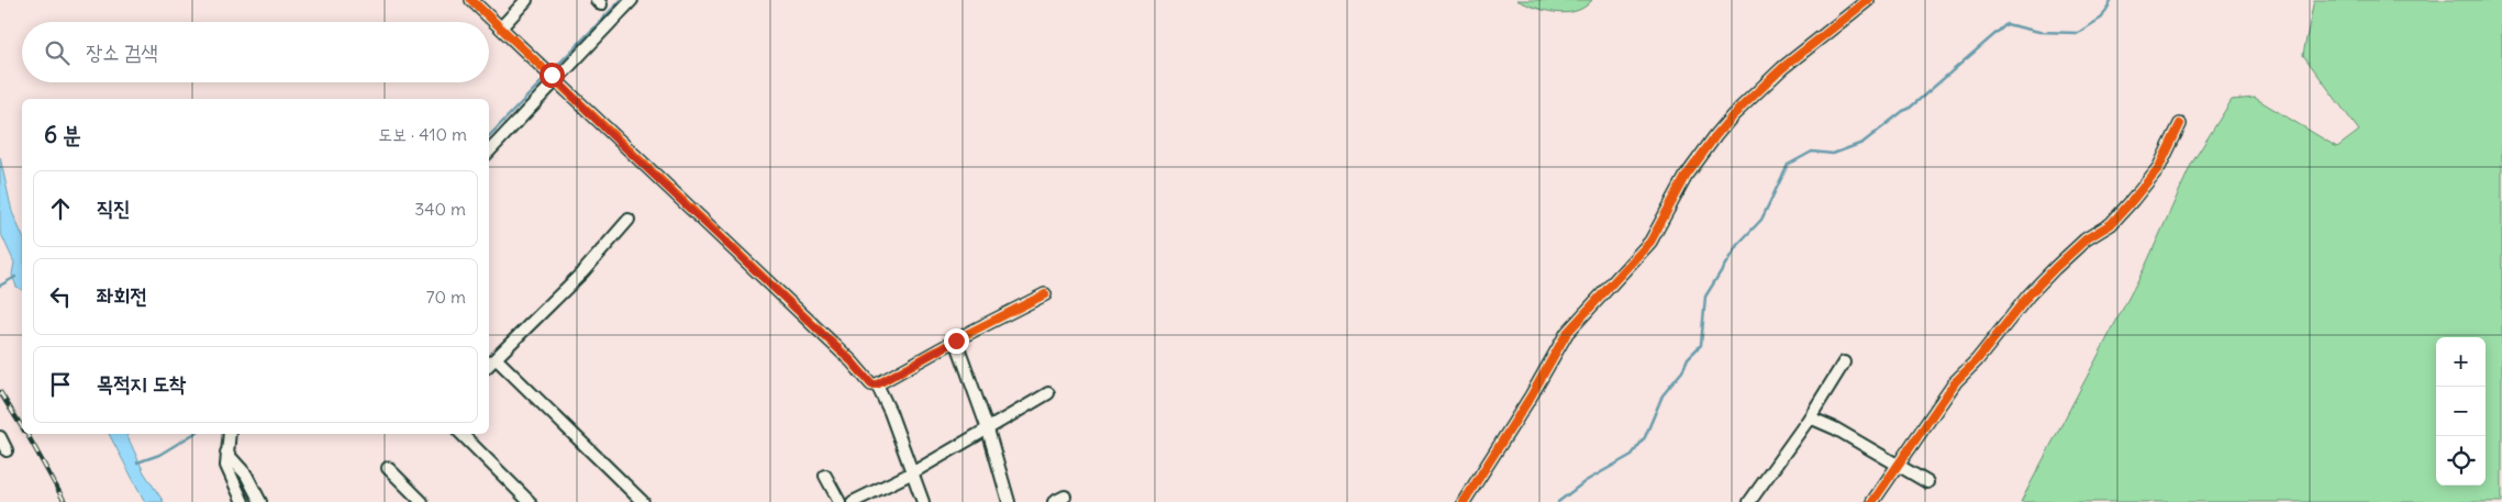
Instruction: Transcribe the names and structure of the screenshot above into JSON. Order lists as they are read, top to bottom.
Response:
{
  "page": {
    "search": "장소 검색",
    "heading": ["6 분", "도보 · 410 m"],
    "list": [
      ["직진", "340 m"],
      ["좌회전", "70 m"],
      "목적지 도착"
    ],
    "map_buttons": ["+", "−"]
  }
}
